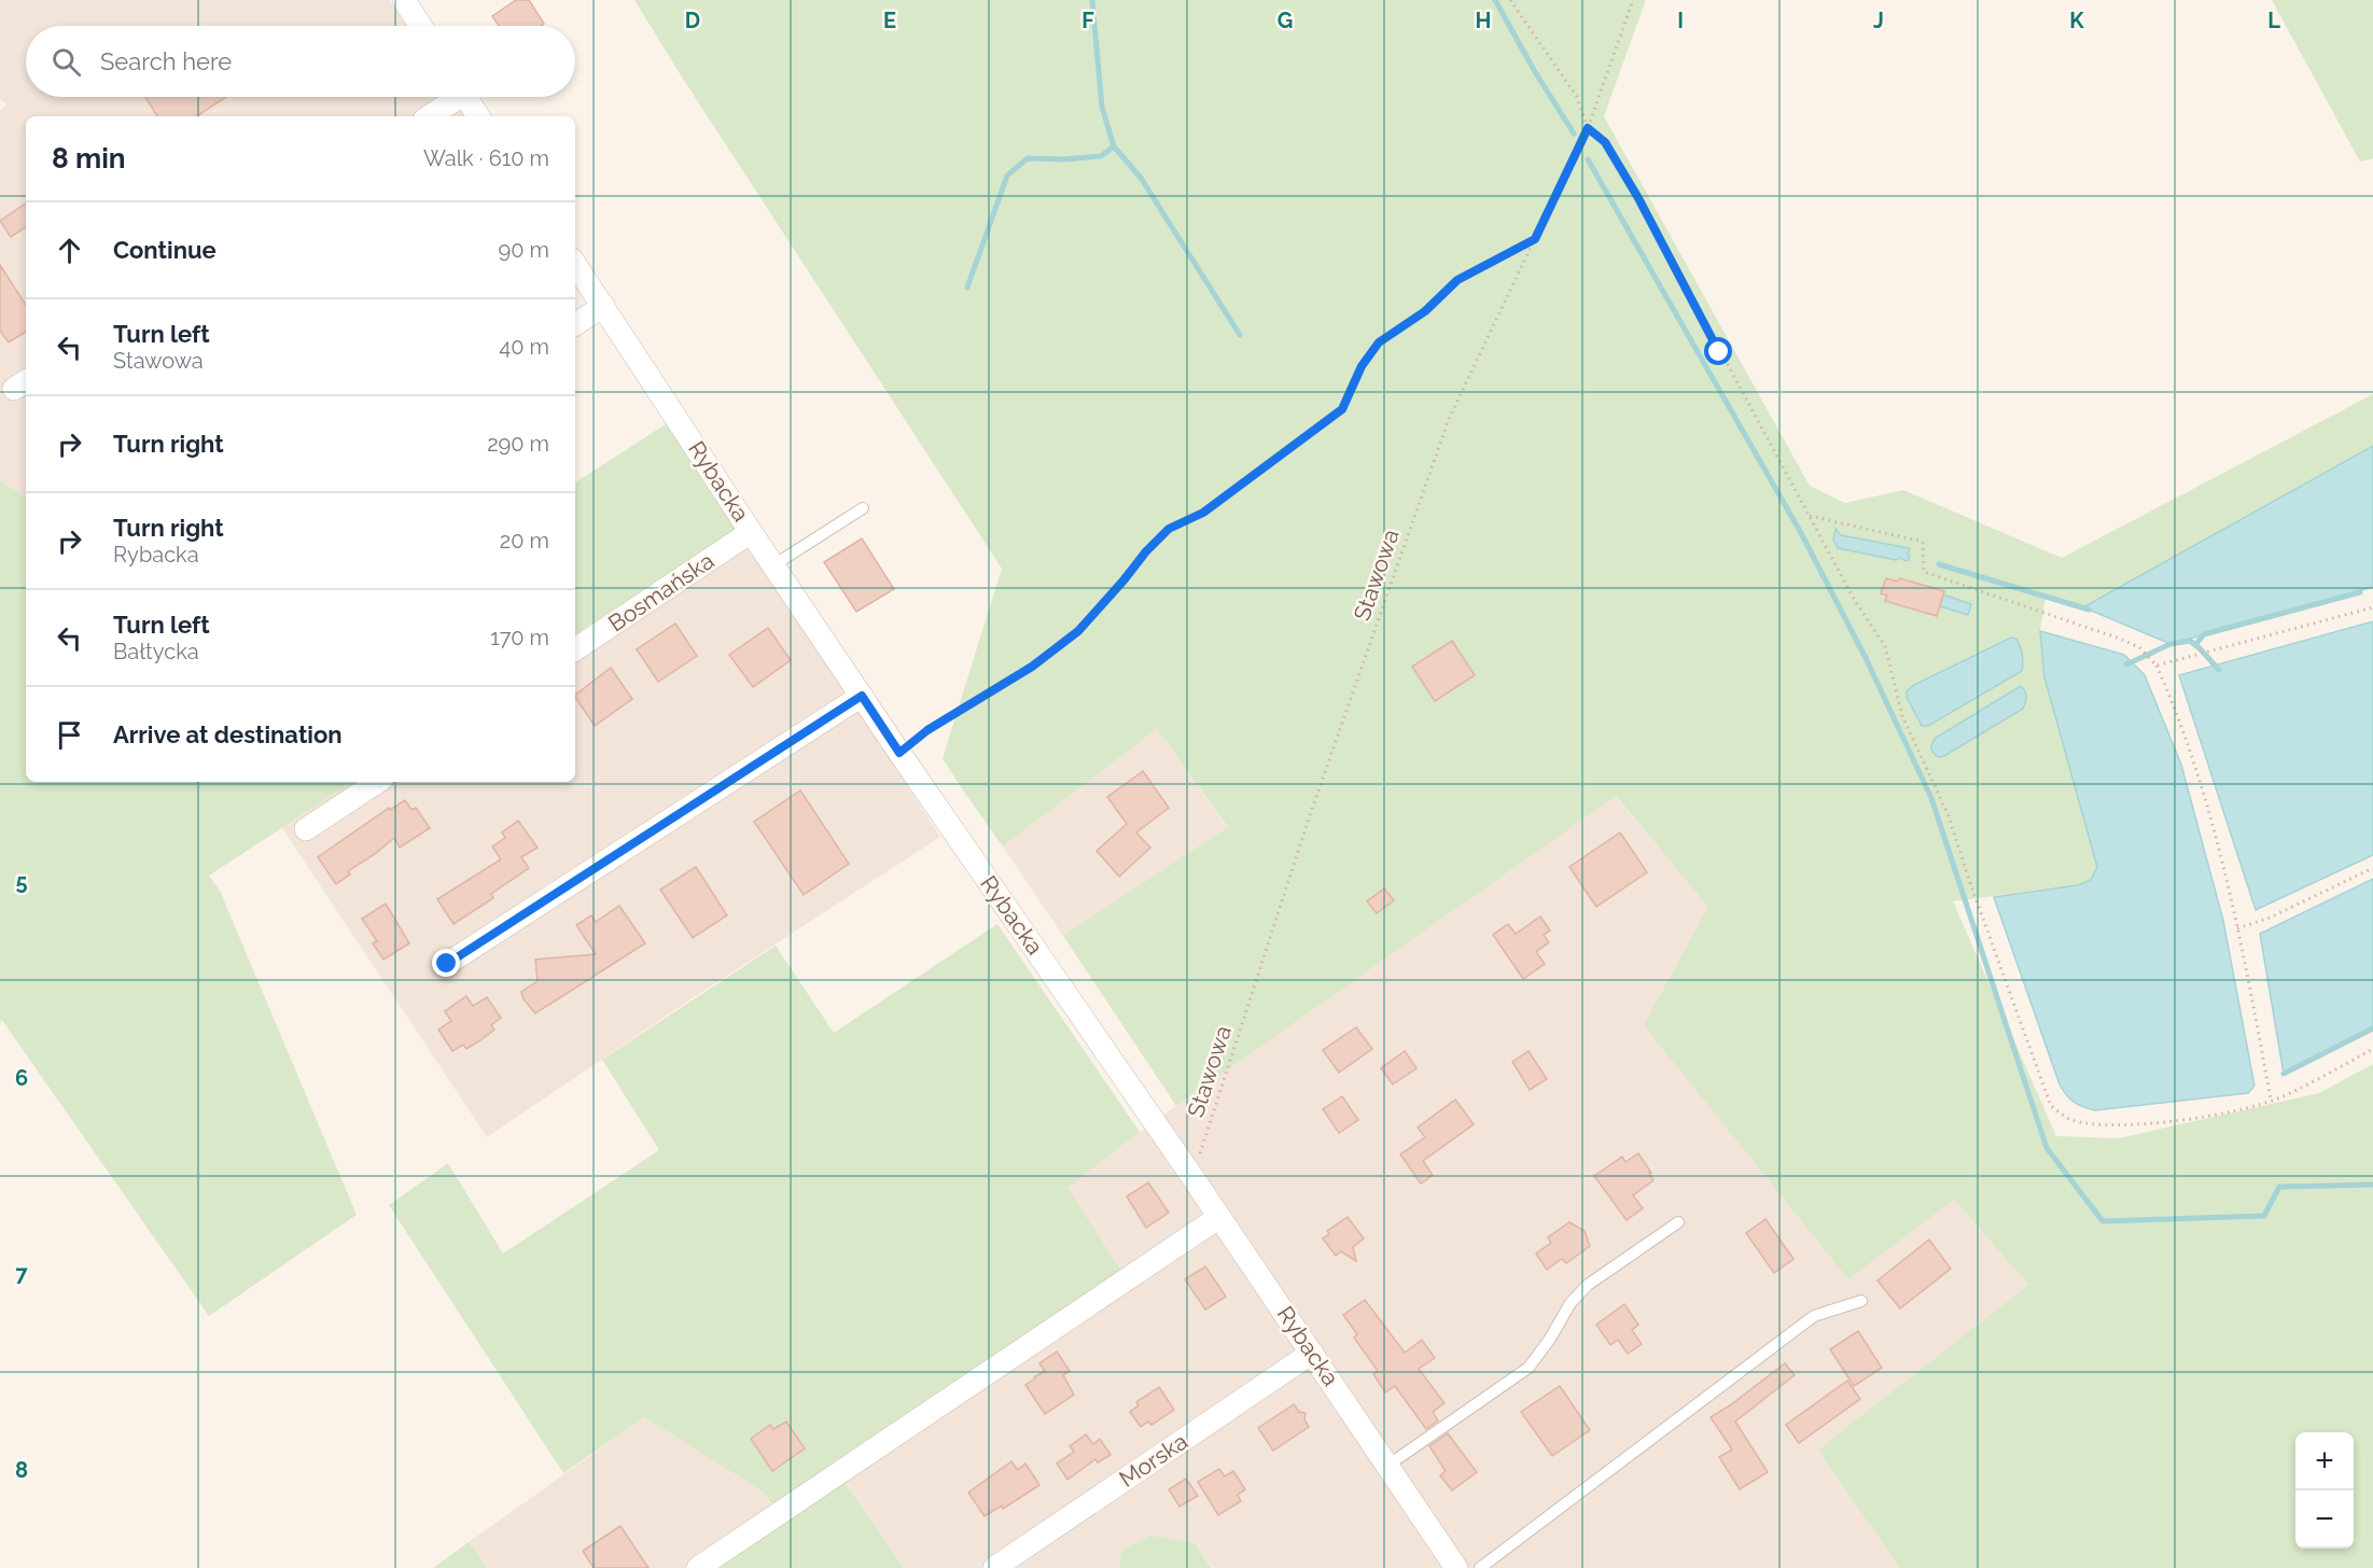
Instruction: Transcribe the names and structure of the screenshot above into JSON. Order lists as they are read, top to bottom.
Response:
{
  "streets": {
    "street": ["Rybacka", "Bosmańska", "Morska"],
    "path": ["Stawowa"]
  },
  "crossings": [
    ["Rybacka", "Stawowa"],
    ["Rybacka", "Bosmańska"],
    ["Rybacka", "Morska"]
  ],
  "page": {
    "search": "Search here",
    "heading": ["8 min", "Walk · 610 m"],
    "list": [
      ["Continue", "90 m"],
      ["Turn left", "Stawowa", "40 m"],
      ["Turn right", "290 m"],
      ["Turn right", "Rybacka", "20 m"],
      ["Turn left", "Bałtycka", "170 m"],
      "Arrive at destination"
    ],
    "map_buttons": ["+", "−"]
  },
  "grid": {
    "columns": [
      "D",
      "E",
      "F",
      "G",
      "H",
      "I",
      "J",
      "K",
      "L"
    ],
    "rows": [
      "5",
      "6",
      "7",
      "8"
    ]
  }
}
